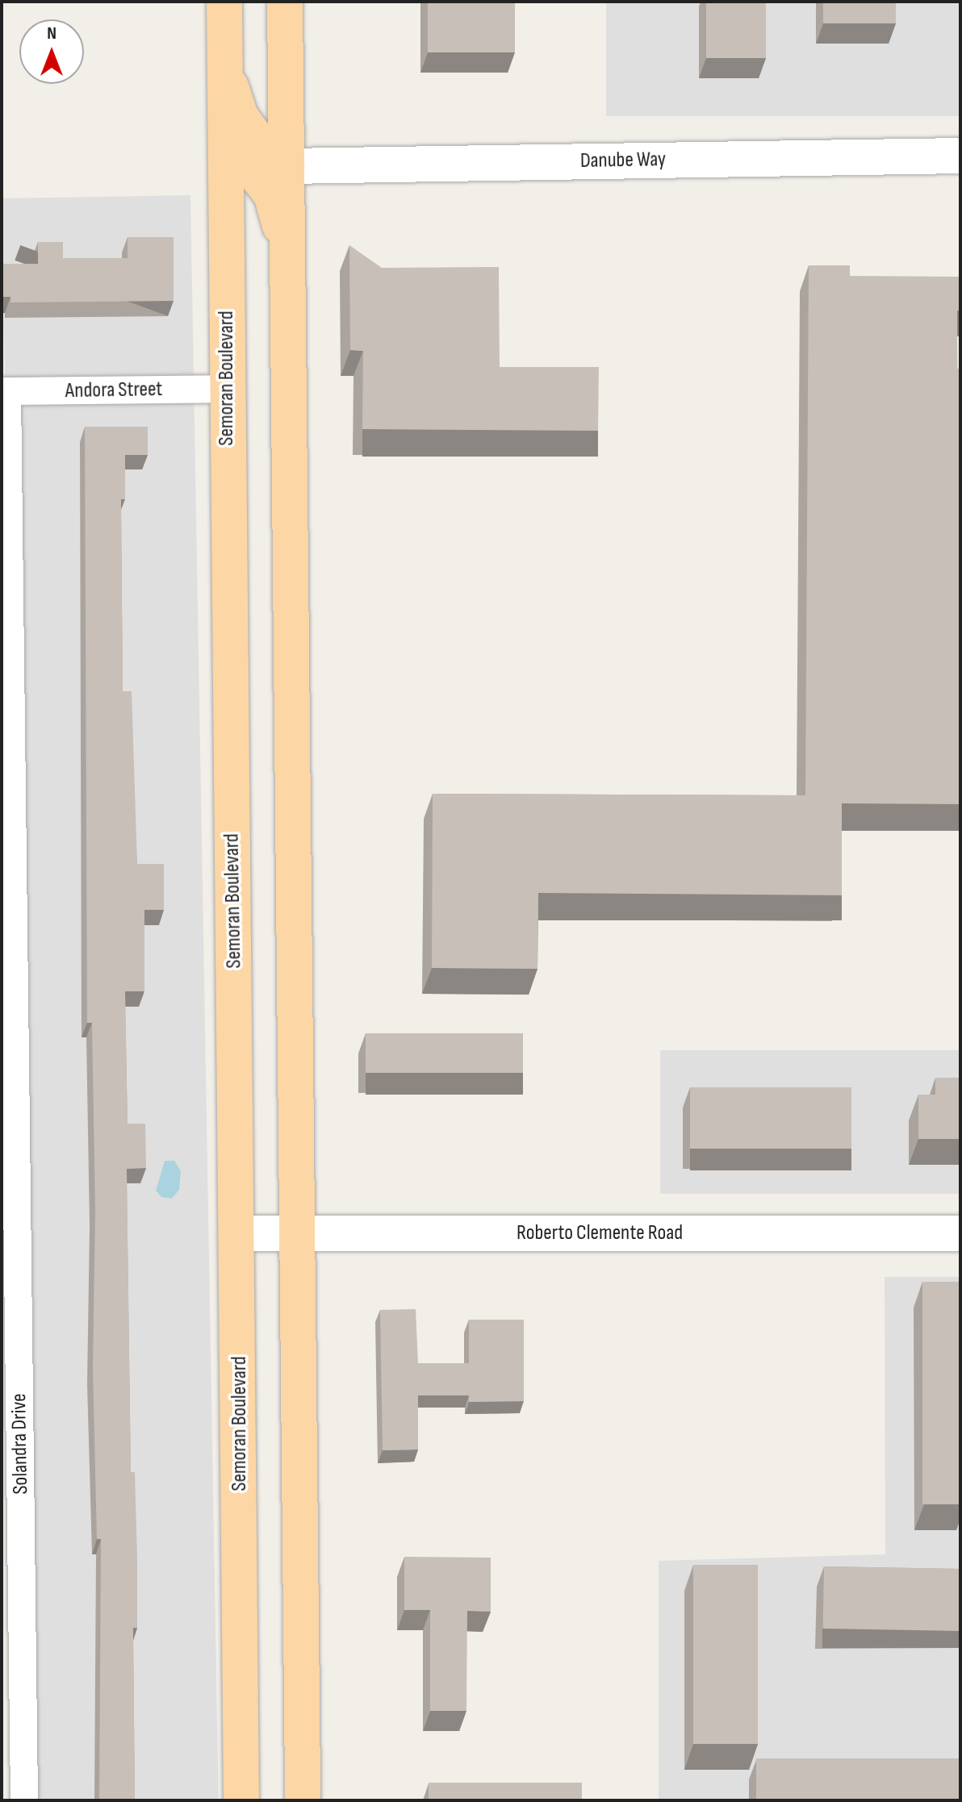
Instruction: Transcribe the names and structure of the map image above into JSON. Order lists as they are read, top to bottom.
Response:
{
  "streets": {
    "main road": ["Semoran Boulevard"],
    "street": [
      "Danube Way",
      "Andora Street",
      "Roberto Clemente Road",
      "Solandra Drive"
    ]
  },
  "crossings": [
    ["Semoran Boulevard", "Andora Street"],
    ["Semoran Boulevard", "Roberto Clemente Road"],
    ["Andora Street", "Solandra Drive"]
  ],
  "north": "top"
}
